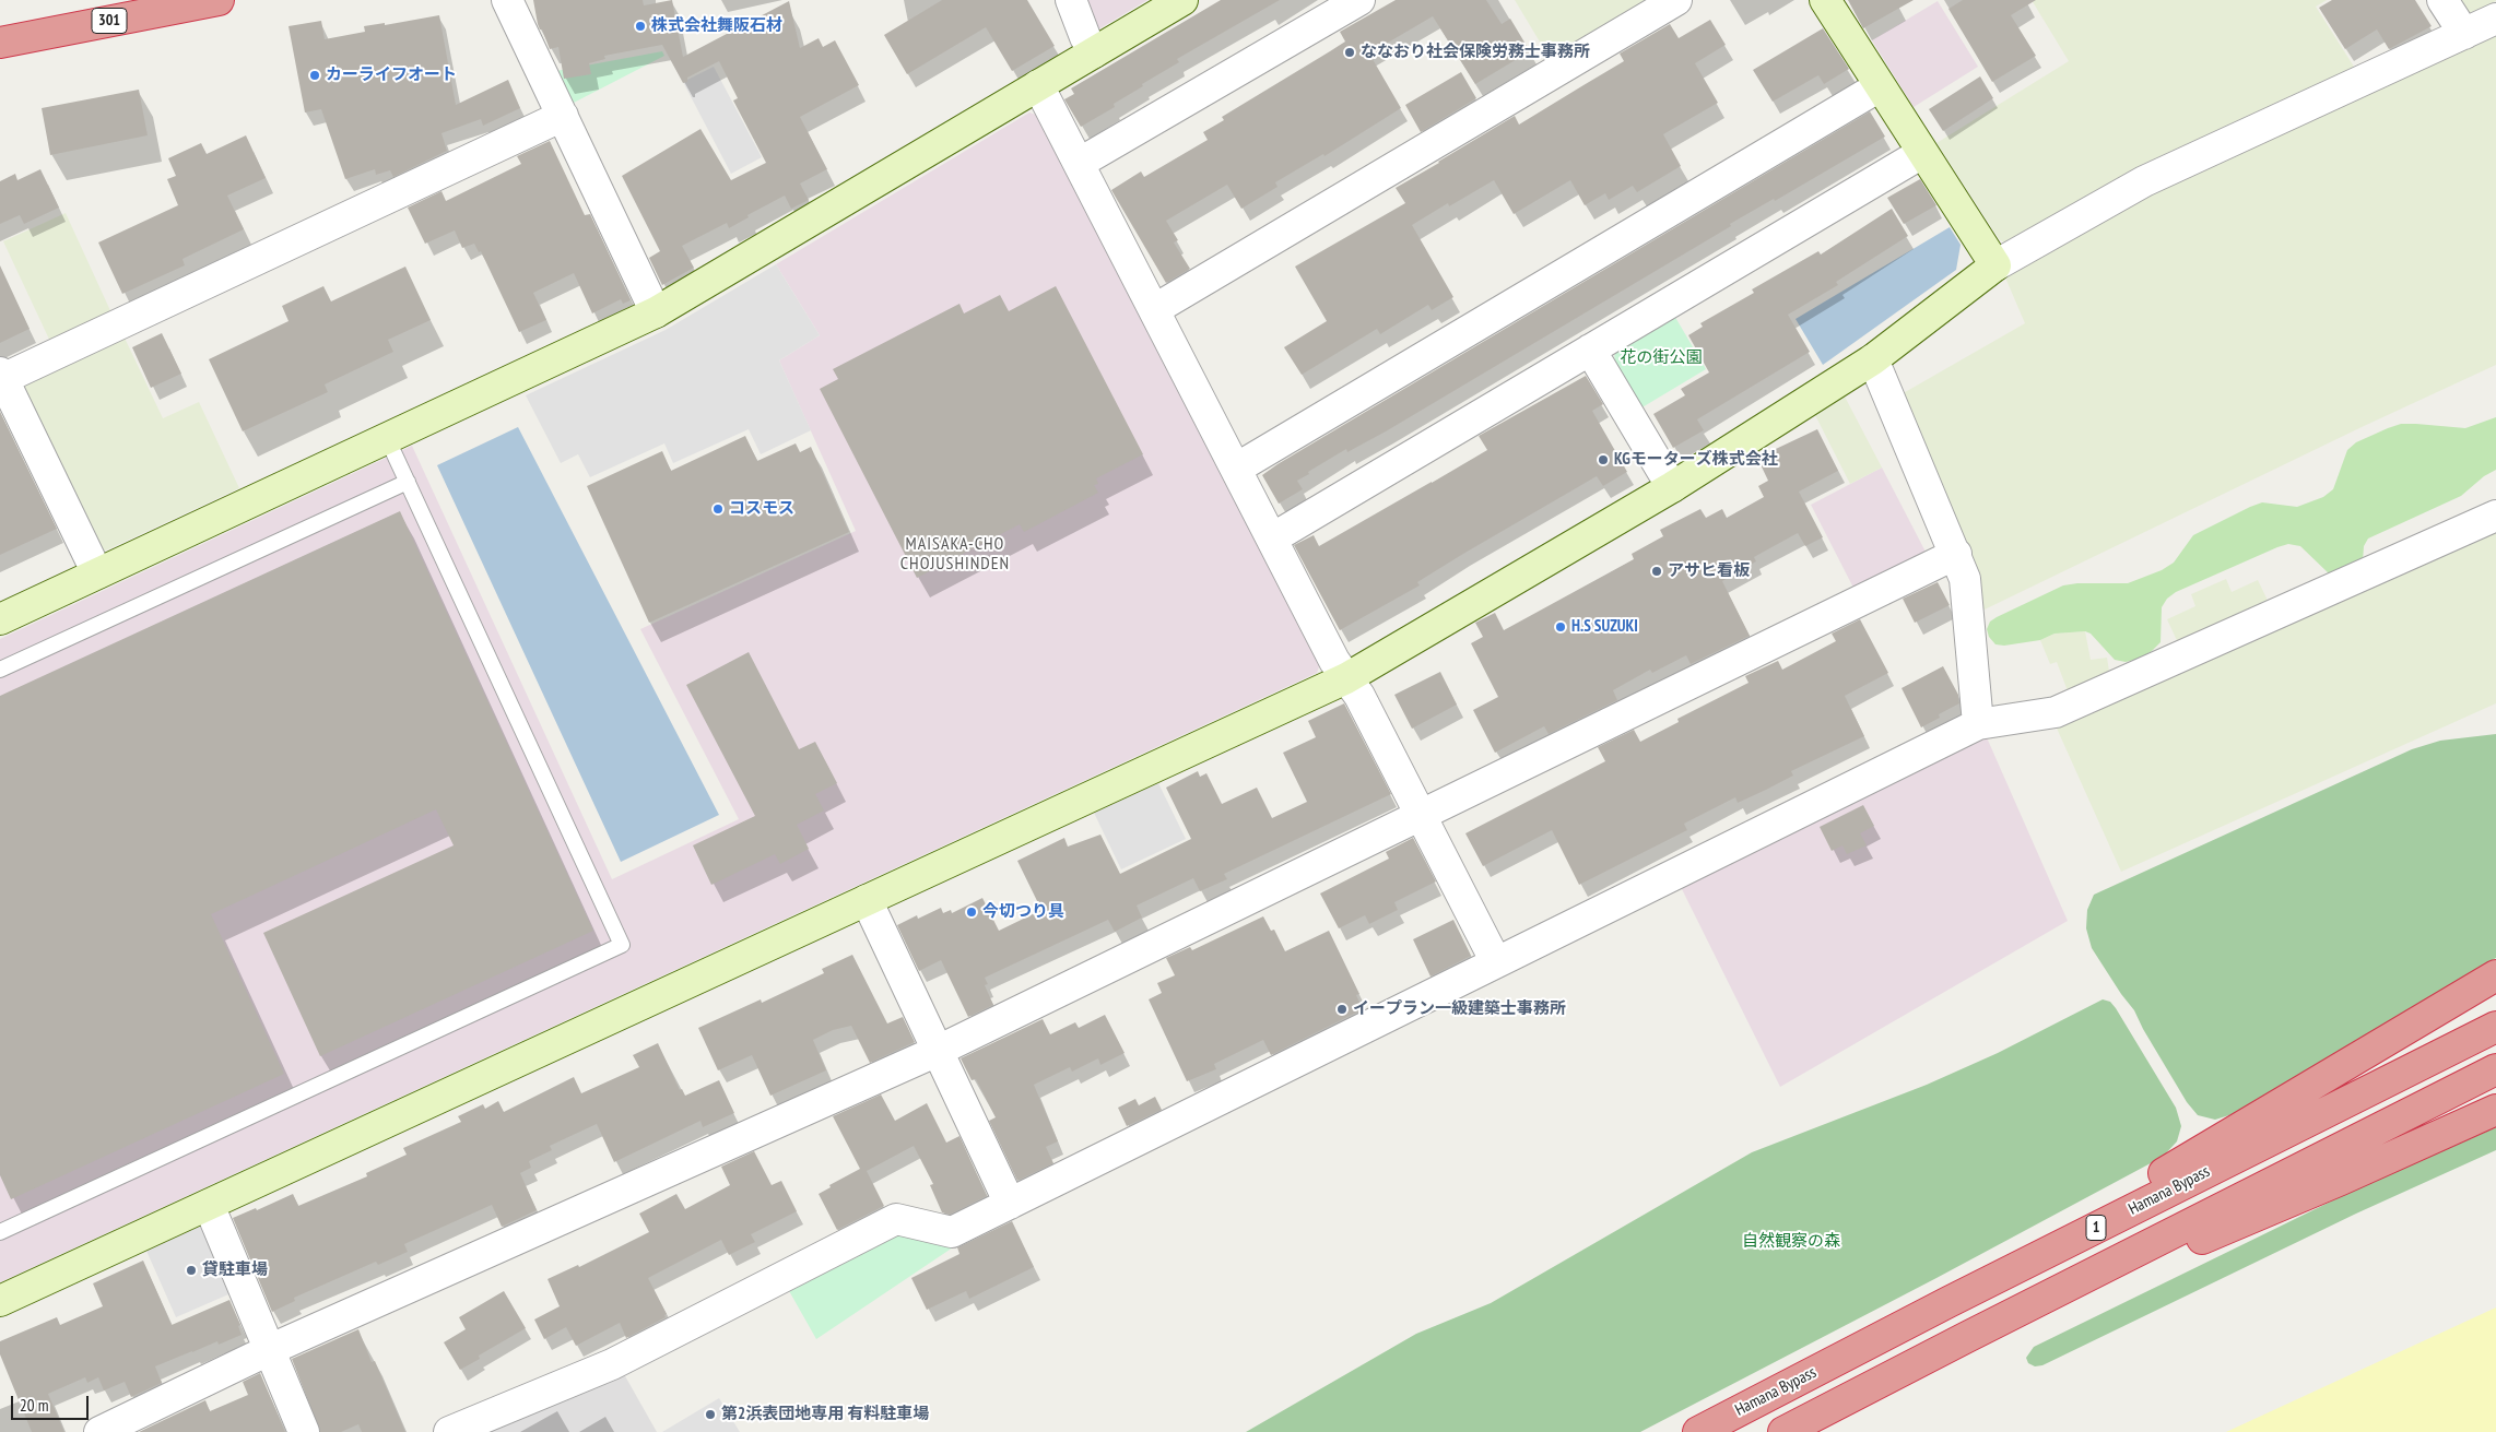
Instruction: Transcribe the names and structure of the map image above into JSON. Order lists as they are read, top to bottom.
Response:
{
  "streets": {
    "highway": ["301", "Hamana Bypass", "1"]
  },
  "districts": ["MAISAKA-CHO CHOJUSHINDEN"],
  "parks": ["花の街公園", "自然観察の森"],
  "places": [
    "株式会社舞阪石材",
    "ななおり社会保険労務士事務所",
    "カーライフオート",
    "KGモーターズ株式会社",
    "コスモス",
    "アサヒ看板",
    "H.S SUZUKI",
    "今切つり具",
    "イープラン一級建築士事務所",
    "貸駐車場",
    "第2浜表団地専用 有料駐車場"
  ],
  "scale_bar": "20 m"
}
